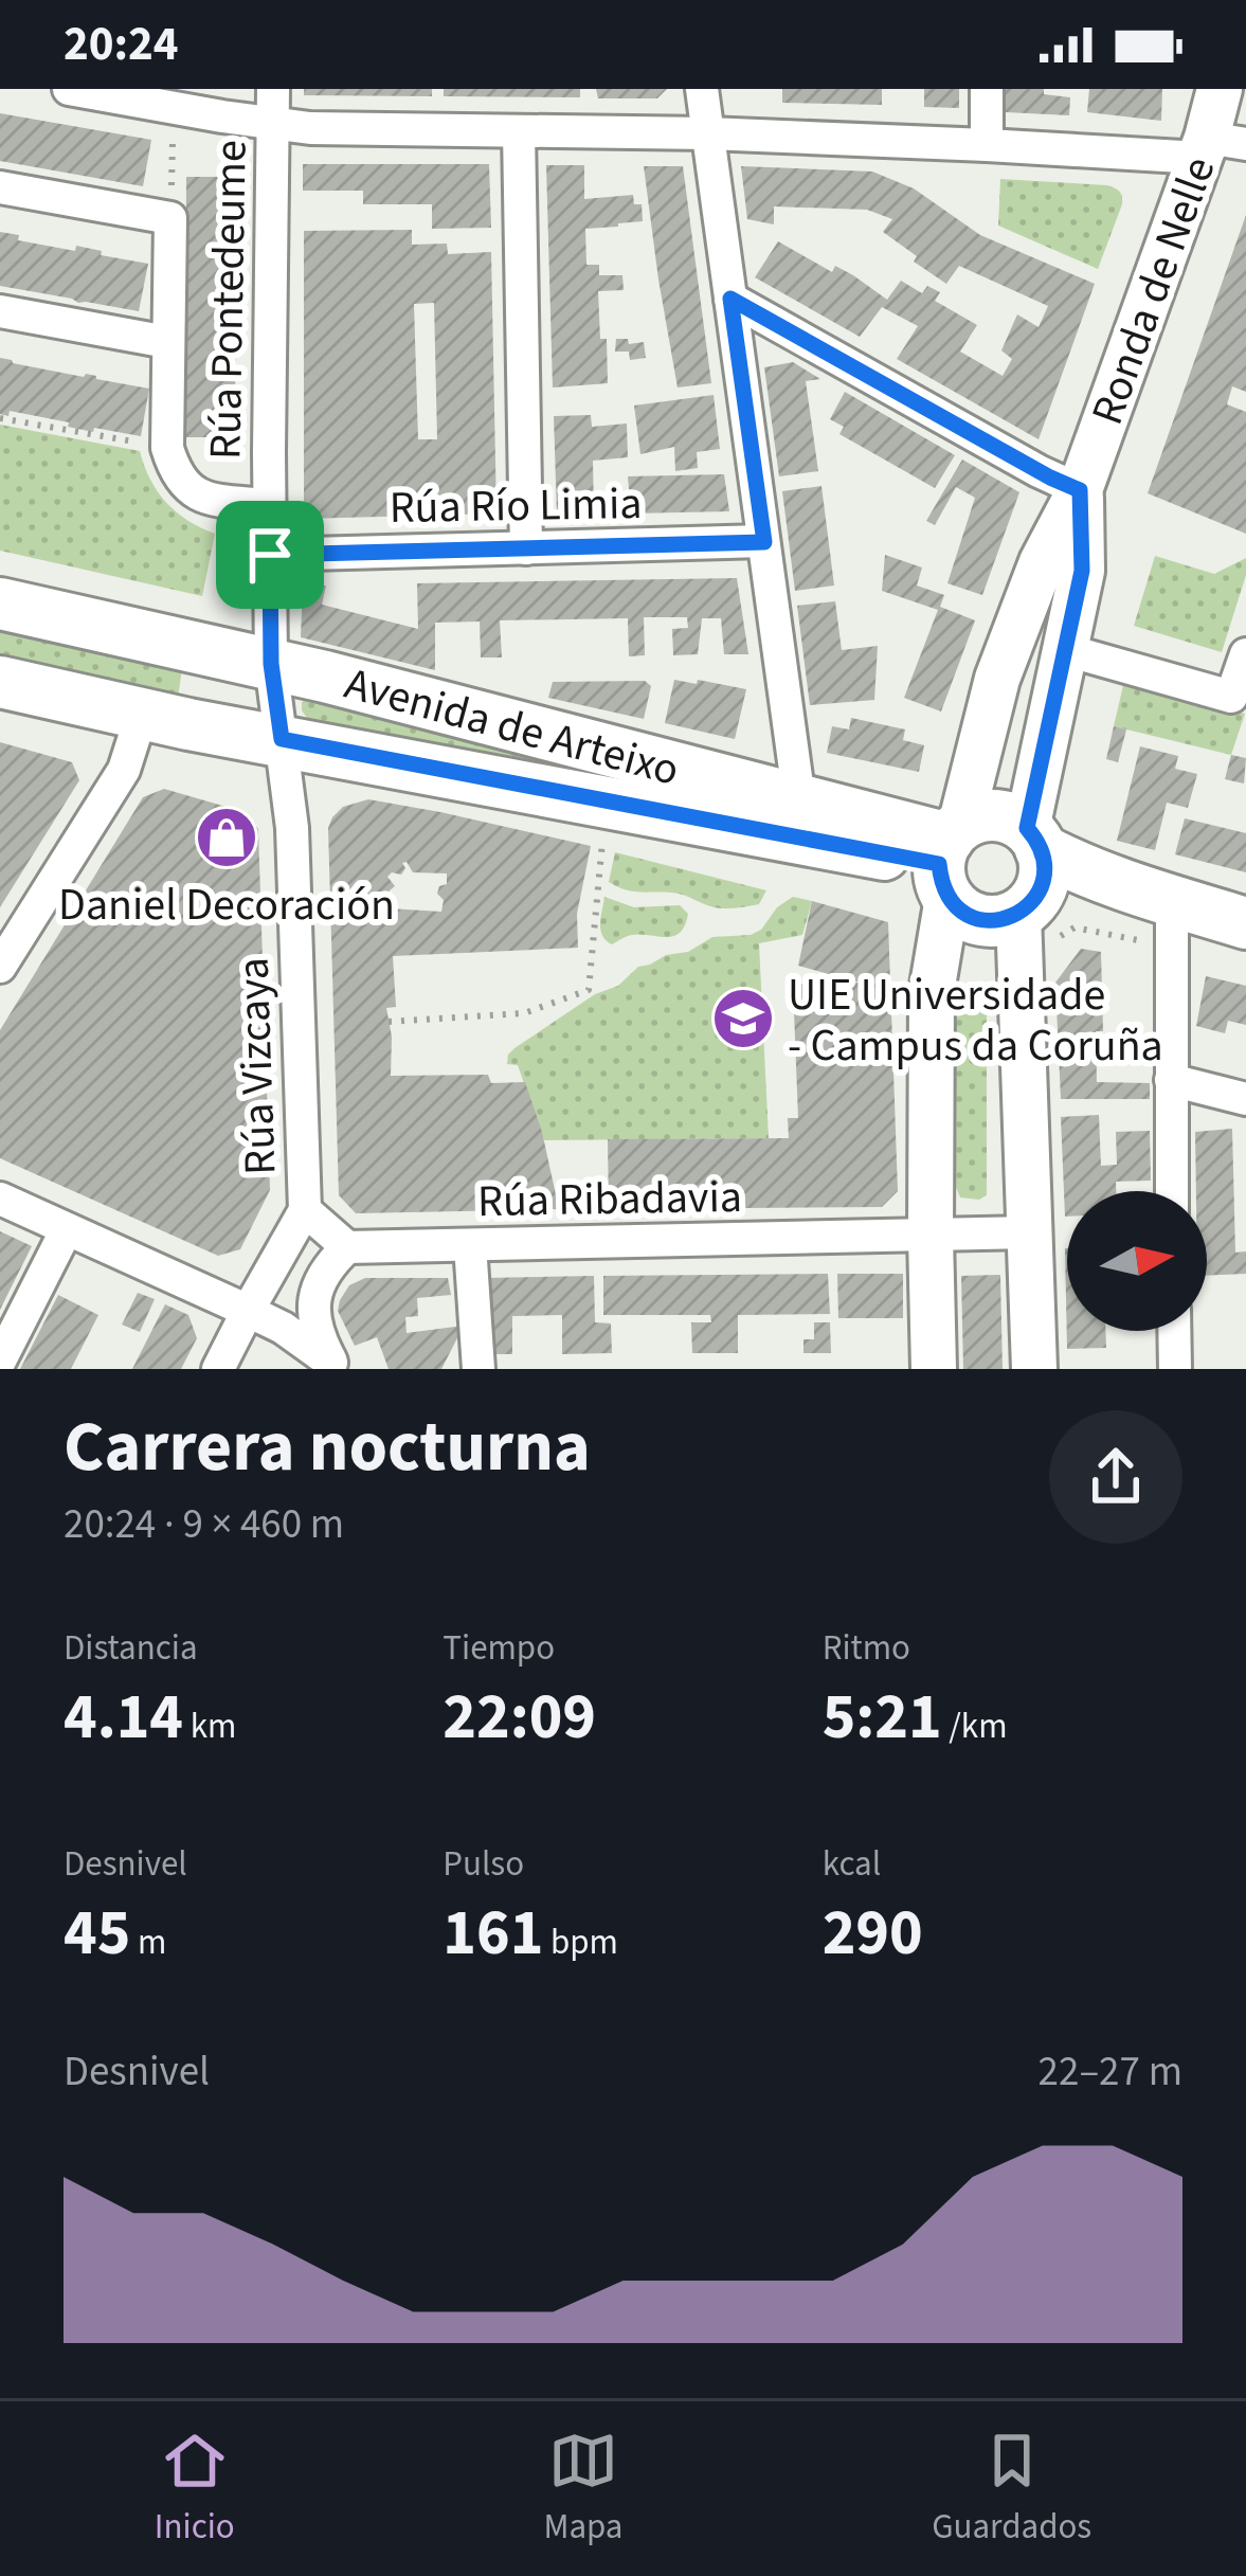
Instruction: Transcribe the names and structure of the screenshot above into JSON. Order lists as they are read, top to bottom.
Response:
{
  "streets": {
    "main road": ["Avenida de Arteixo"],
    "street": [
      "Ronda de Nelle",
      "Rúa Pontedeume",
      "Rúa Río Limia",
      "Rúa Vizcaya",
      "Rúa Ribadavia"
    ]
  },
  "crossings": [
    ["Ronda de Nelle", "Avenida de Arteixo"],
    ["Ronda de Nelle", "Rúa Ribadavia"],
    ["Rúa Pontedeume", "Rúa Río Limia"],
    ["Rúa Pontedeume", "Avenida de Arteixo"],
    ["Rúa Pontedeume", "Rúa Vizcaya"],
    ["Avenida de Arteixo", "Rúa Vizcaya"]
  ],
  "places": {
    "shop": ["Daniel Decoración"],
    "school or university": ["UIE Universidade - Campus da Coruña"]
  },
  "north": "right",
  "page": {
    "status": "20:24",
    "heading": ["Carrera nocturna", "20:24 · 9 × 460 m"],
    "stats": [
      ["Distancia", "4.14 km"],
      ["Tiempo", "22:09"],
      ["Ritmo", "5:21 /km"],
      ["Desnivel", "45 m"],
      ["Pulso", "161 bpm"],
      ["kcal", "290"]
    ],
    "chart": ["Desnivel", "22–27 m"],
    "tabs": ["Inicio", "Mapa", "Guardados"]
  }
}
